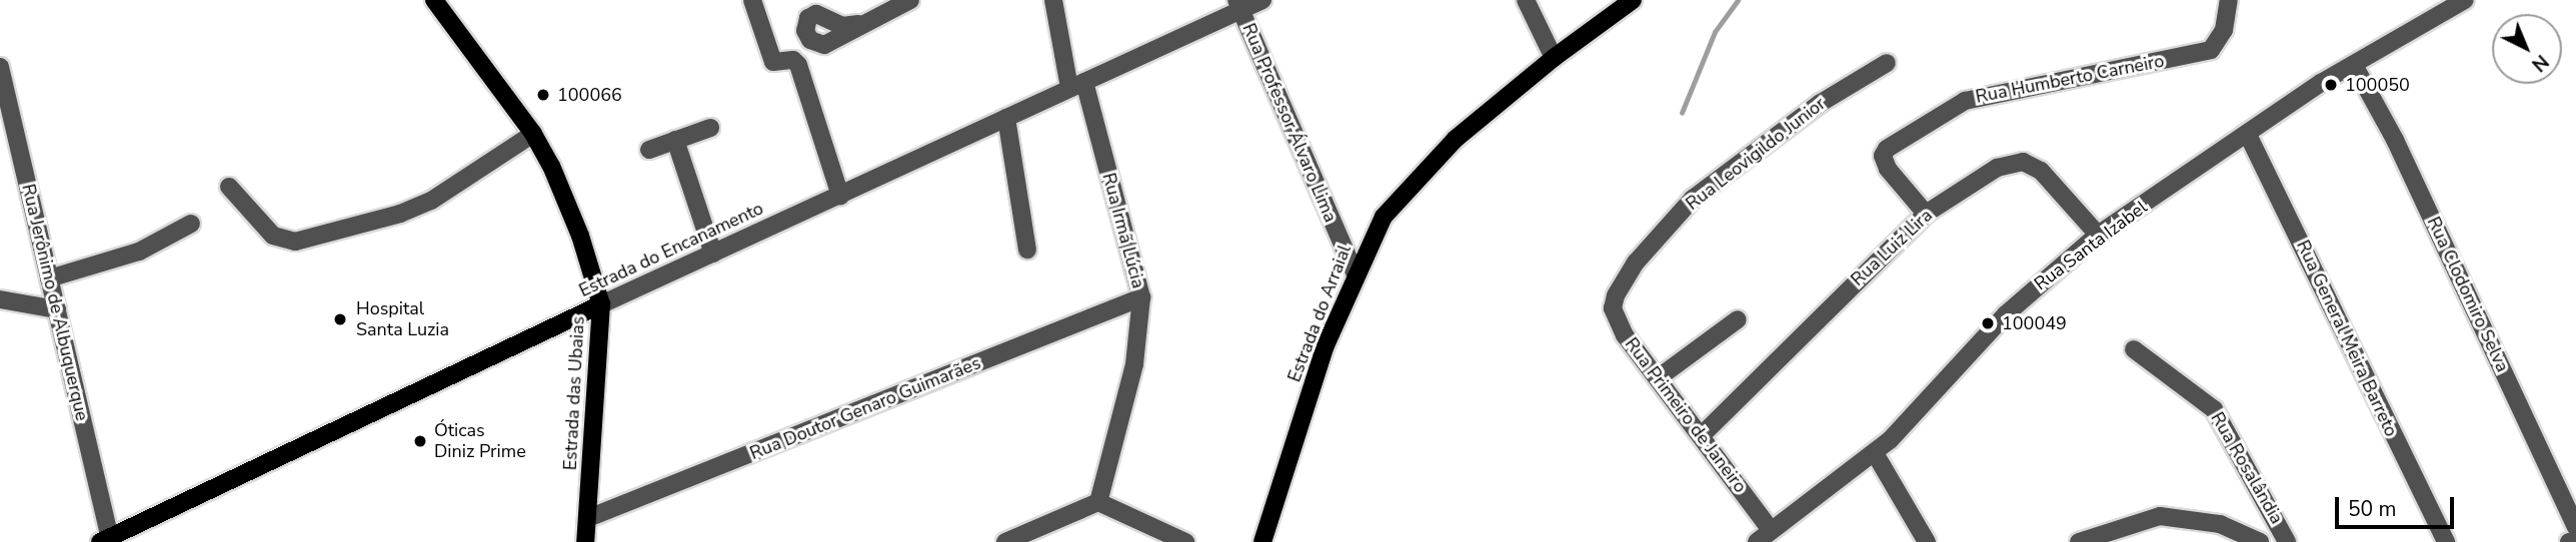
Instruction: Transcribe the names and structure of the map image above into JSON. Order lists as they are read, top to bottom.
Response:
{
  "streets": {
    "main road": ["Estrada do Encanamento", "Estrada do Arraial", "Estrada das Ubaias"],
    "street": [
      "Rua Humberto Carneiro",
      "Rua Professor Álvaro Lima",
      "Rua Leovigildo Junior",
      "Rua Irmã Lúcia",
      "Rua Santa Izabel",
      "Rua Luiz Lira",
      "Rua Clodomiro Selva",
      "Rua Jerônimo de Albuquerque",
      "Rua General Meira Barreto",
      "Rua Doutor Genaro Guimarães",
      "Rua Primeiro de Janeiro",
      "Rua Rosalândia"
    ]
  },
  "crossings": [
    ["Rua Humberto Carneiro", "Rua Luiz Lira"],
    ["Rua Professor Álvaro Lima", "Estrada do Encanamento"],
    ["Rua Professor Álvaro Lima", "Estrada do Arraial"],
    ["Rua Leovigildo Junior", "Rua Primeiro de Janeiro"],
    ["Rua Irmã Lúcia", "Estrada do Encanamento"],
    ["Rua Irmã Lúcia", "Rua Doutor Genaro Guimarães"],
    ["Rua Santa Izabel", "Rua Luiz Lira"],
    ["Rua Santa Izabel", "Rua Clodomiro Selva"],
    ["Rua Santa Izabel", "Rua General Meira Barreto"],
    ["Rua Santa Izabel", "Rua Primeiro de Janeiro"],
    ["Rua Luiz Lira", "Rua Primeiro de Janeiro"],
    ["Estrada do Encanamento", "Rua Jerônimo de Albuquerque"],
    ["Estrada do Encanamento", "Estrada das Ubaias"],
    ["Estrada das Ubaias", "Rua Doutor Genaro Guimarães"]
  ],
  "places": [
    "100050",
    "100066",
    "Hospital Santa Luzia",
    "100049",
    "Óticas Diniz Prime"
  ],
  "scale_bar": "50 m",
  "north": "bottom right"
}
